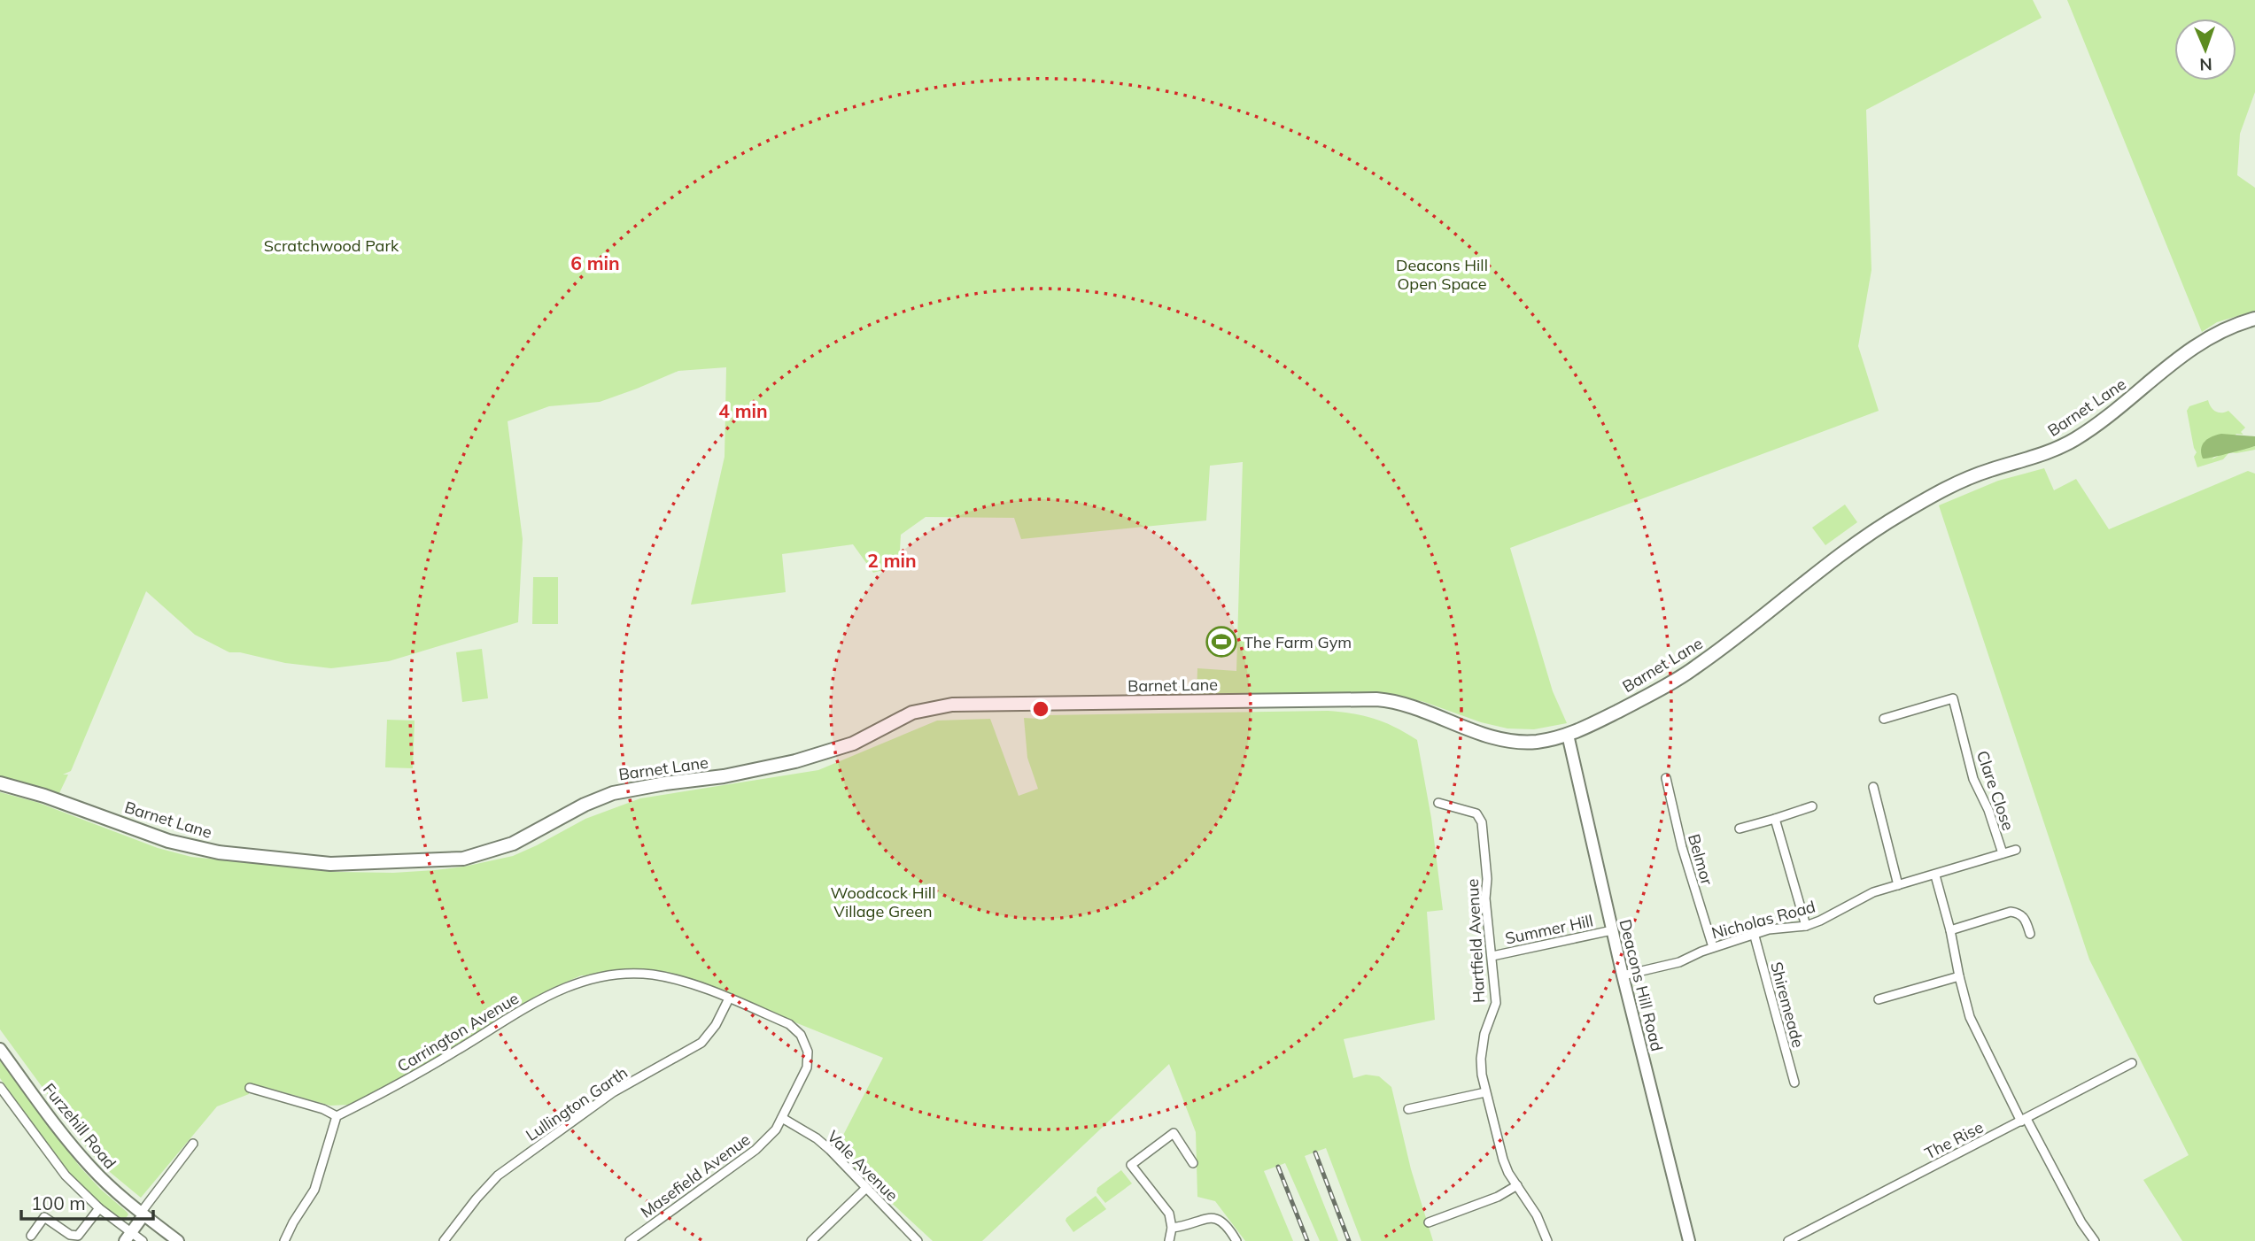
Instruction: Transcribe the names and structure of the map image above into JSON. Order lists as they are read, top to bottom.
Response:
{
  "streets": {
    "main road": ["Barnet Lane"],
    "street": [
      "Clare Close",
      "Belmor",
      "Nicholas Road",
      "Summer Hill",
      "Hartfield Avenue",
      "Deacons Hill Road",
      "Shiremeade",
      "Carrington Avenue",
      "Lullington Garth",
      "Furzehill Road",
      "The Rise",
      "Vale Avenue",
      "Masefield Avenue"
    ]
  },
  "crossings": [
    ["Barnet Lane", "Deacons Hill Road"],
    ["Clare Close", "Nicholas Road"],
    ["Belmor", "Nicholas Road"],
    ["Nicholas Road", "Deacons Hill Road"],
    ["Nicholas Road", "Shiremeade"],
    ["Summer Hill", "Hartfield Avenue"],
    ["Summer Hill", "Deacons Hill Road"],
    ["Carrington Avenue", "Lullington Garth"],
    ["Carrington Avenue", "Masefield Avenue"],
    ["Lullington Garth", "Masefield Avenue"],
    ["Vale Avenue", "Masefield Avenue"]
  ],
  "parks": ["Scratchwood Park", "Deacons Hill Open Space", "Woodcock Hill Village Green"],
  "places": {
    "sports": ["The Farm Gym"]
  },
  "scale_bar": "100 m",
  "north": "bottom",
  "rings": ["6 min", "4 min", "2 min"]
}
